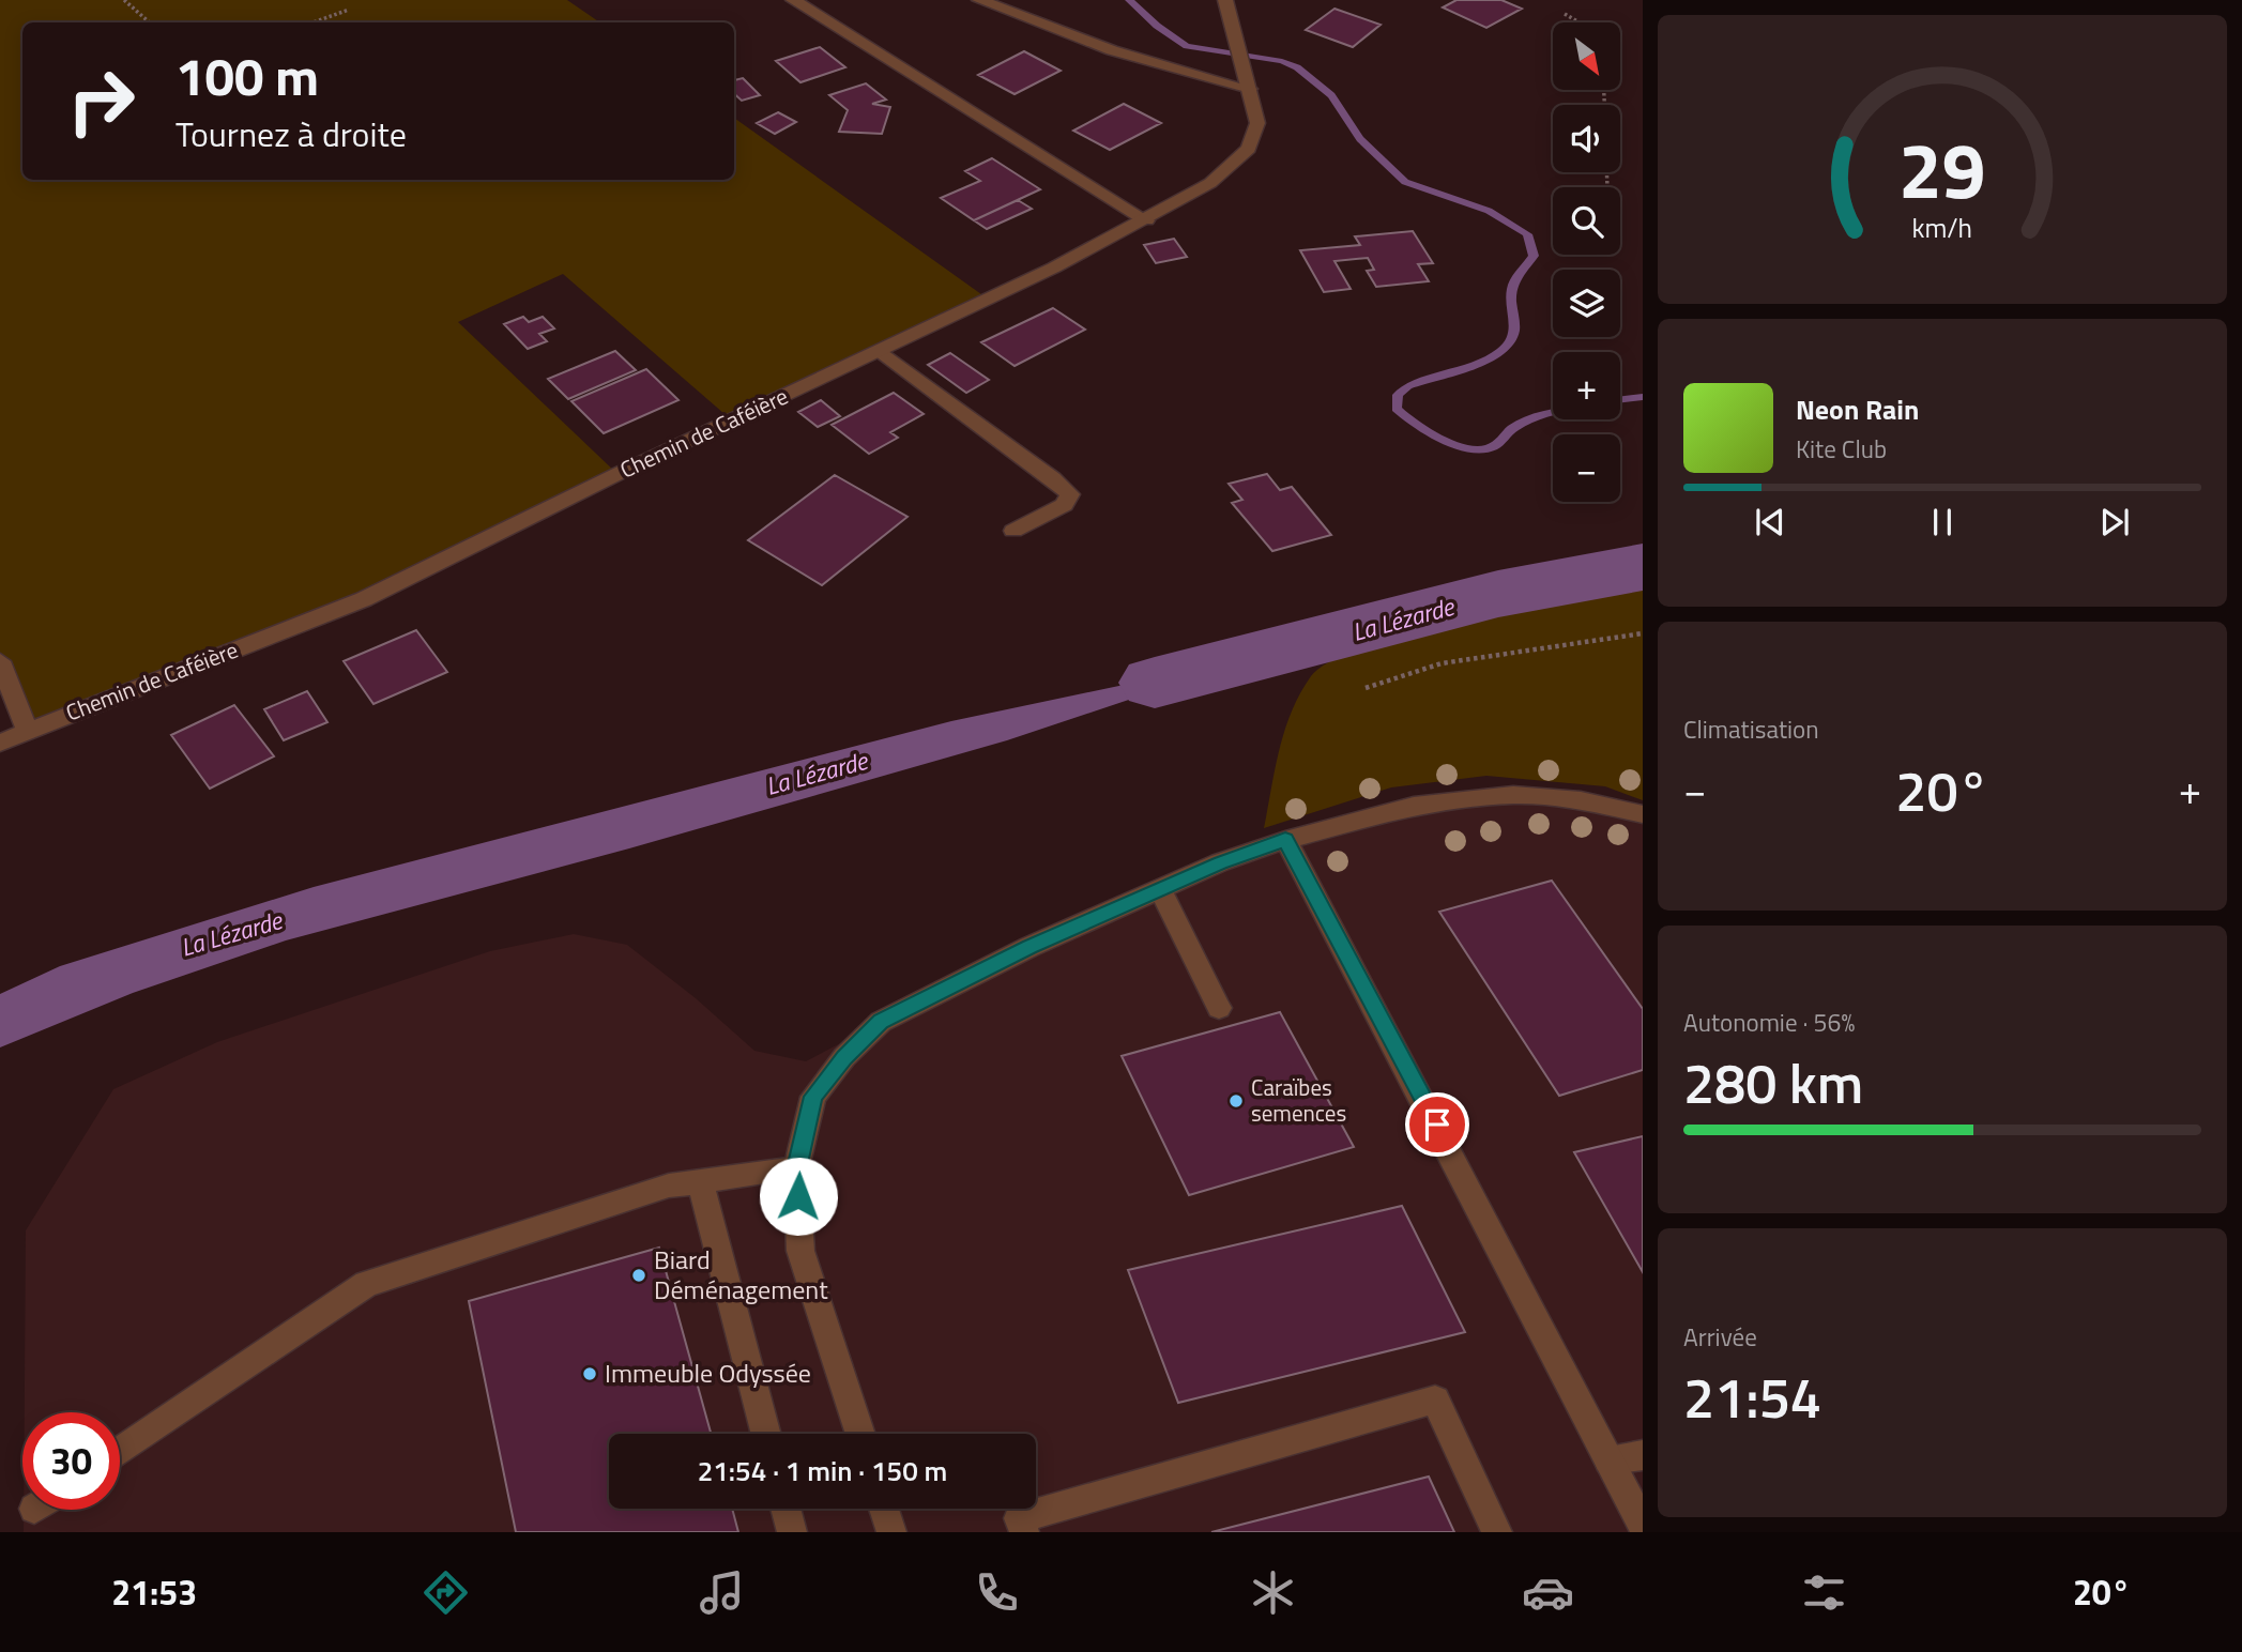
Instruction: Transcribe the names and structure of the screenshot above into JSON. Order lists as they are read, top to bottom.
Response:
{
  "streets": {
    "street": ["Chemin de Caféière"]
  },
  "water": ["La Lézarde"],
  "places": ["Caraïbes semences", "Biard Déménagement", "Immeuble Odyssée"],
  "north": "bottom right",
  "page": {
    "map_buttons": ["+", "−"],
    "turn": ["100 m", "Tournez à droite"],
    "song": ["Neon Rain", "Kite Club"],
    "tile": [
      "Climatisation",
      ["Autonomie · 56%", "280 km"],
      ["Arrivée", "21:54"]
    ],
    "heat": ["−", "20°", "+"],
    "limit": "30",
    "trip": "21:54 · 1 min · 150 m",
    "tabs": ["21:53", "20°"],
    "gauge": ["29", "km/h"]
  }
}
